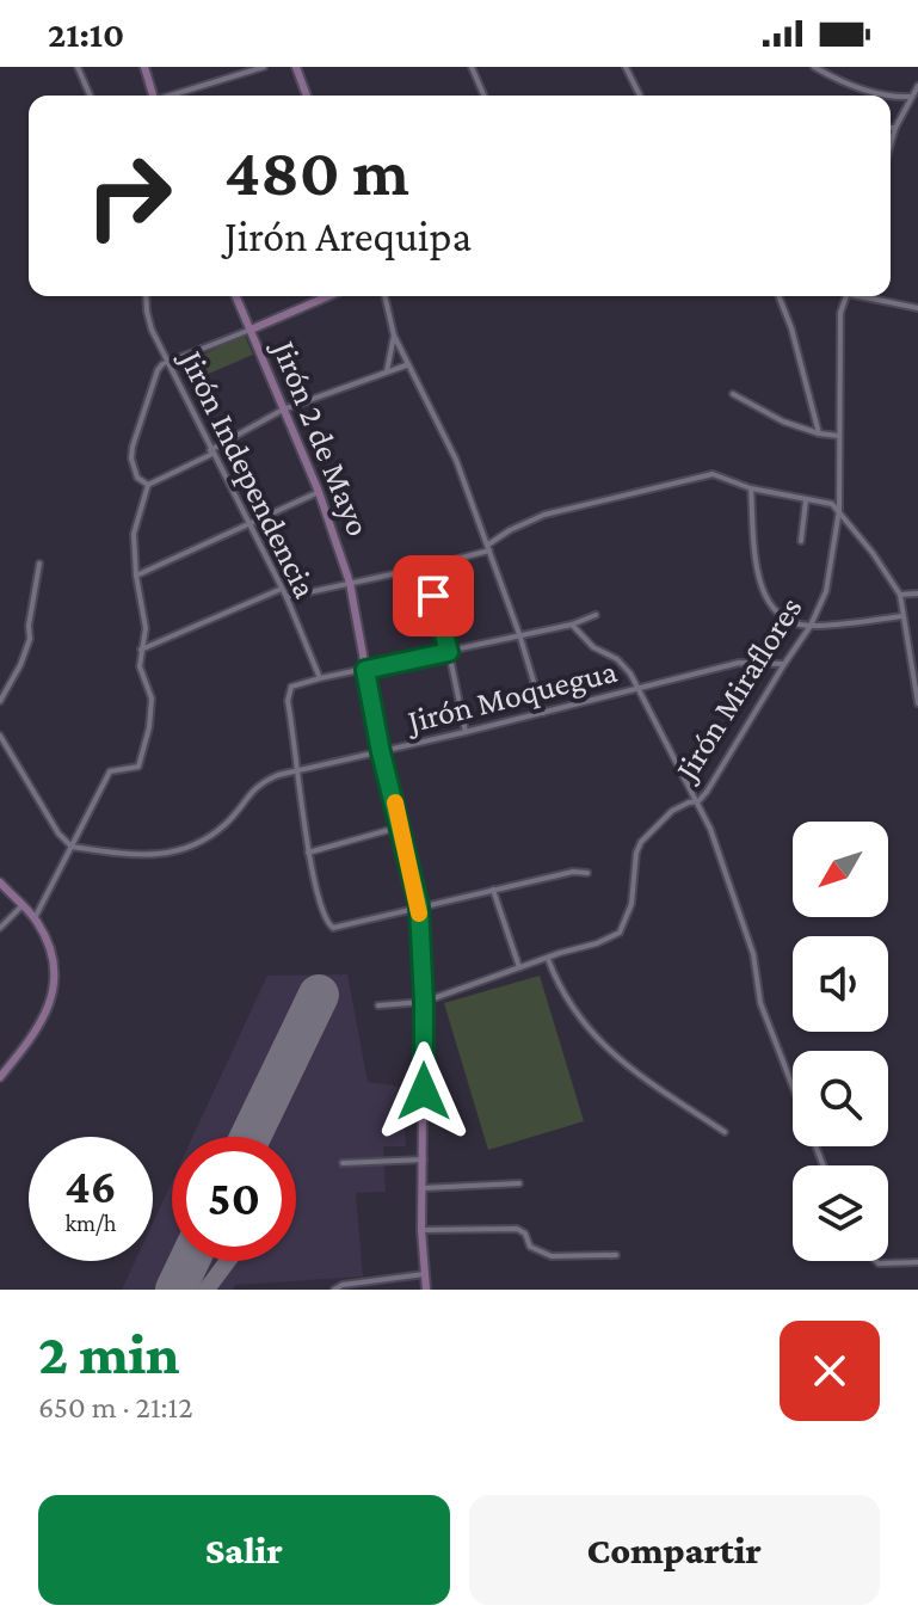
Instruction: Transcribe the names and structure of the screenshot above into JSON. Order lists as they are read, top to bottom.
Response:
{
  "streets": {
    "main road": ["Jirón 2 de Mayo"],
    "street": ["Jirón Independencia", "Jirón Miraflores", "Jirón Moquegua"]
  },
  "crossings": [
    ["Jirón 2 de Mayo", "Jirón Miraflores"],
    ["Jirón 2 de Mayo", "Jirón Moquegua"],
    ["Jirón Miraflores", "Jirón Moquegua"]
  ],
  "north": "bottom left",
  "page": {
    "status": "21:10",
    "turn": ["480 m", "Jirón Arequipa"],
    "speed": "46 km/h",
    "limit": "50",
    "heading": ["2 min", "650 m · 21:12"],
    "buttons": ["Salir", "Compartir"]
  }
}
